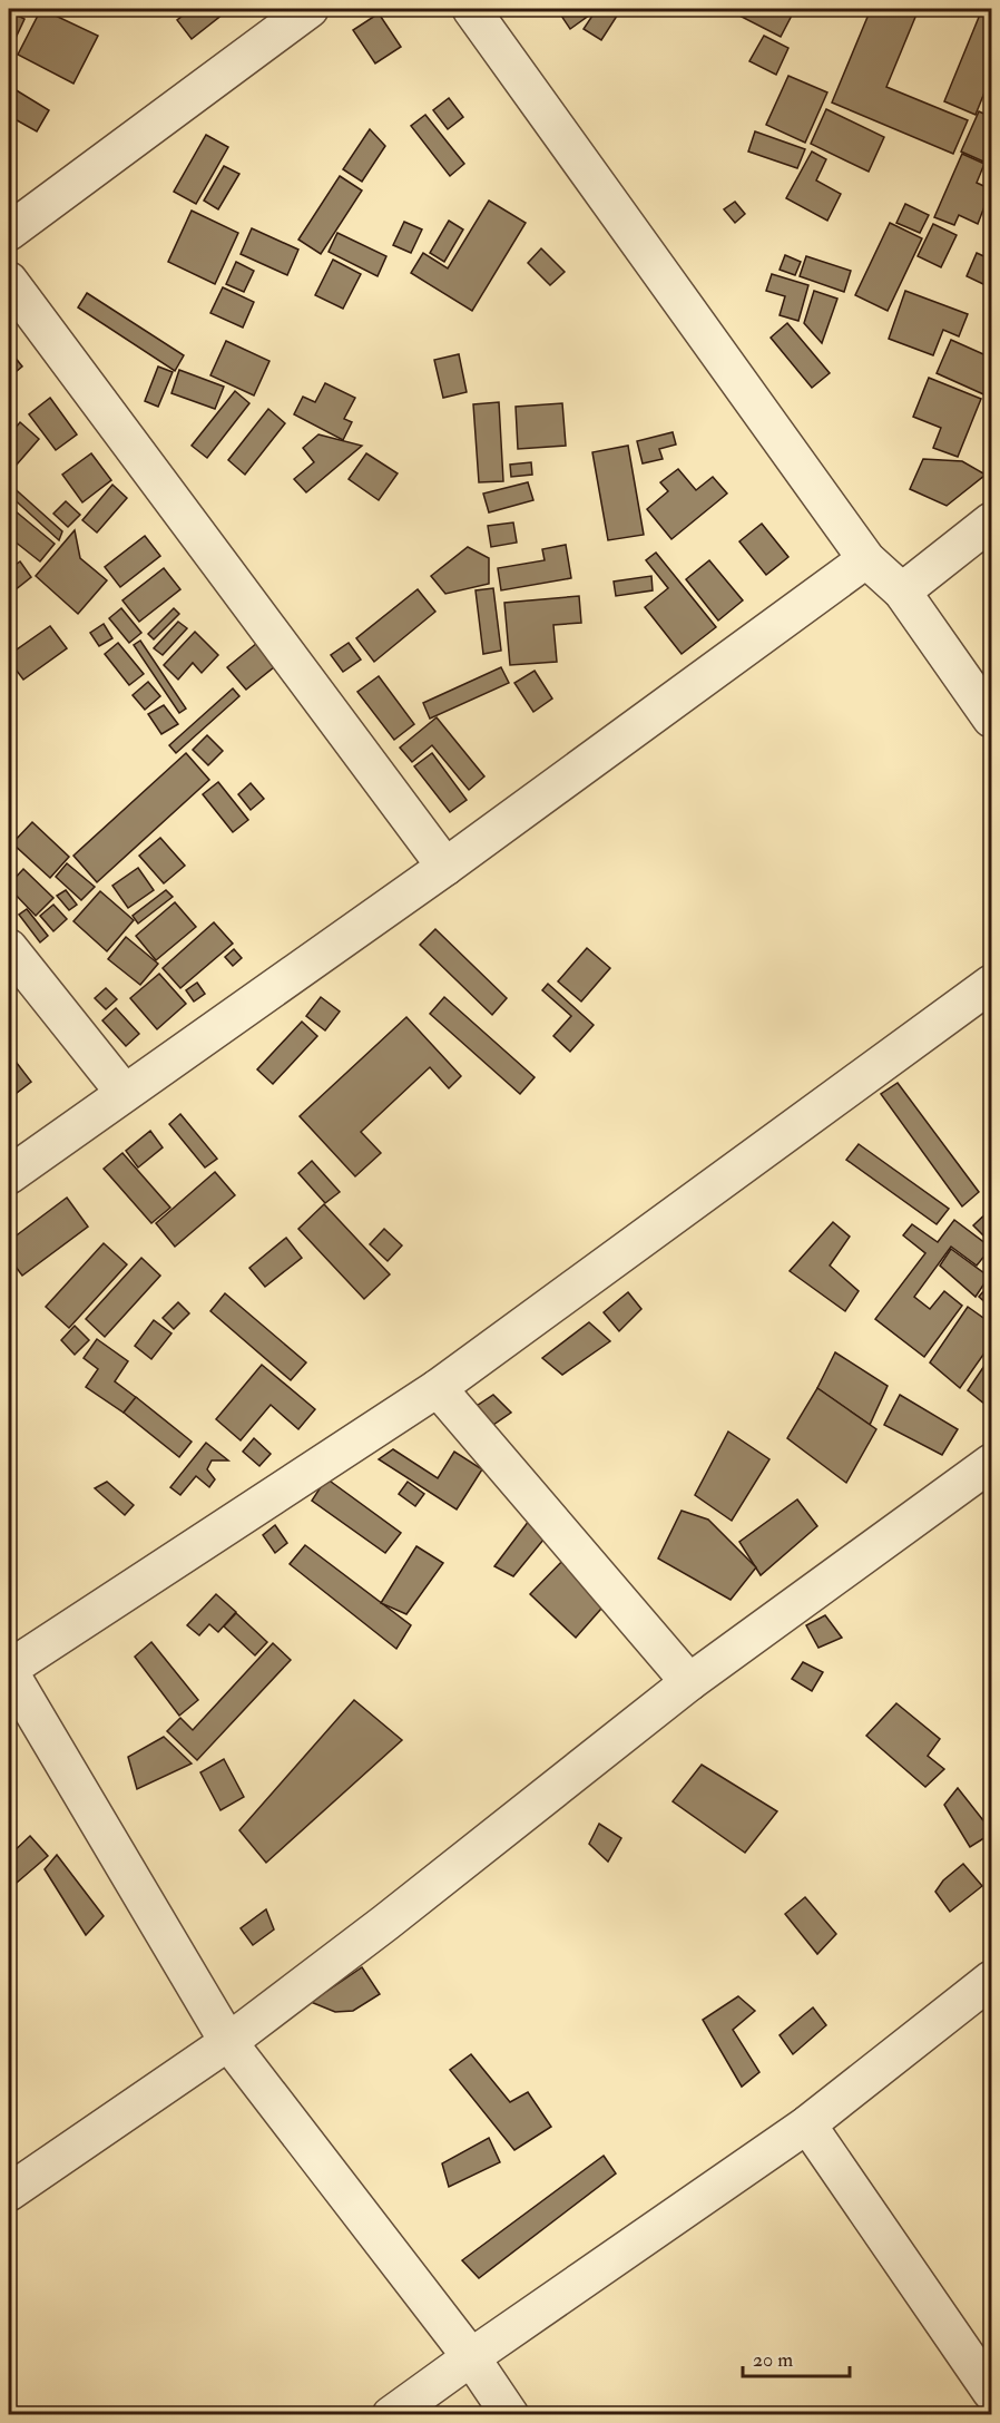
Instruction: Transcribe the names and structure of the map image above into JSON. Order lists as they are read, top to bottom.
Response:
{
  "scale_bar": "20 m"
}
